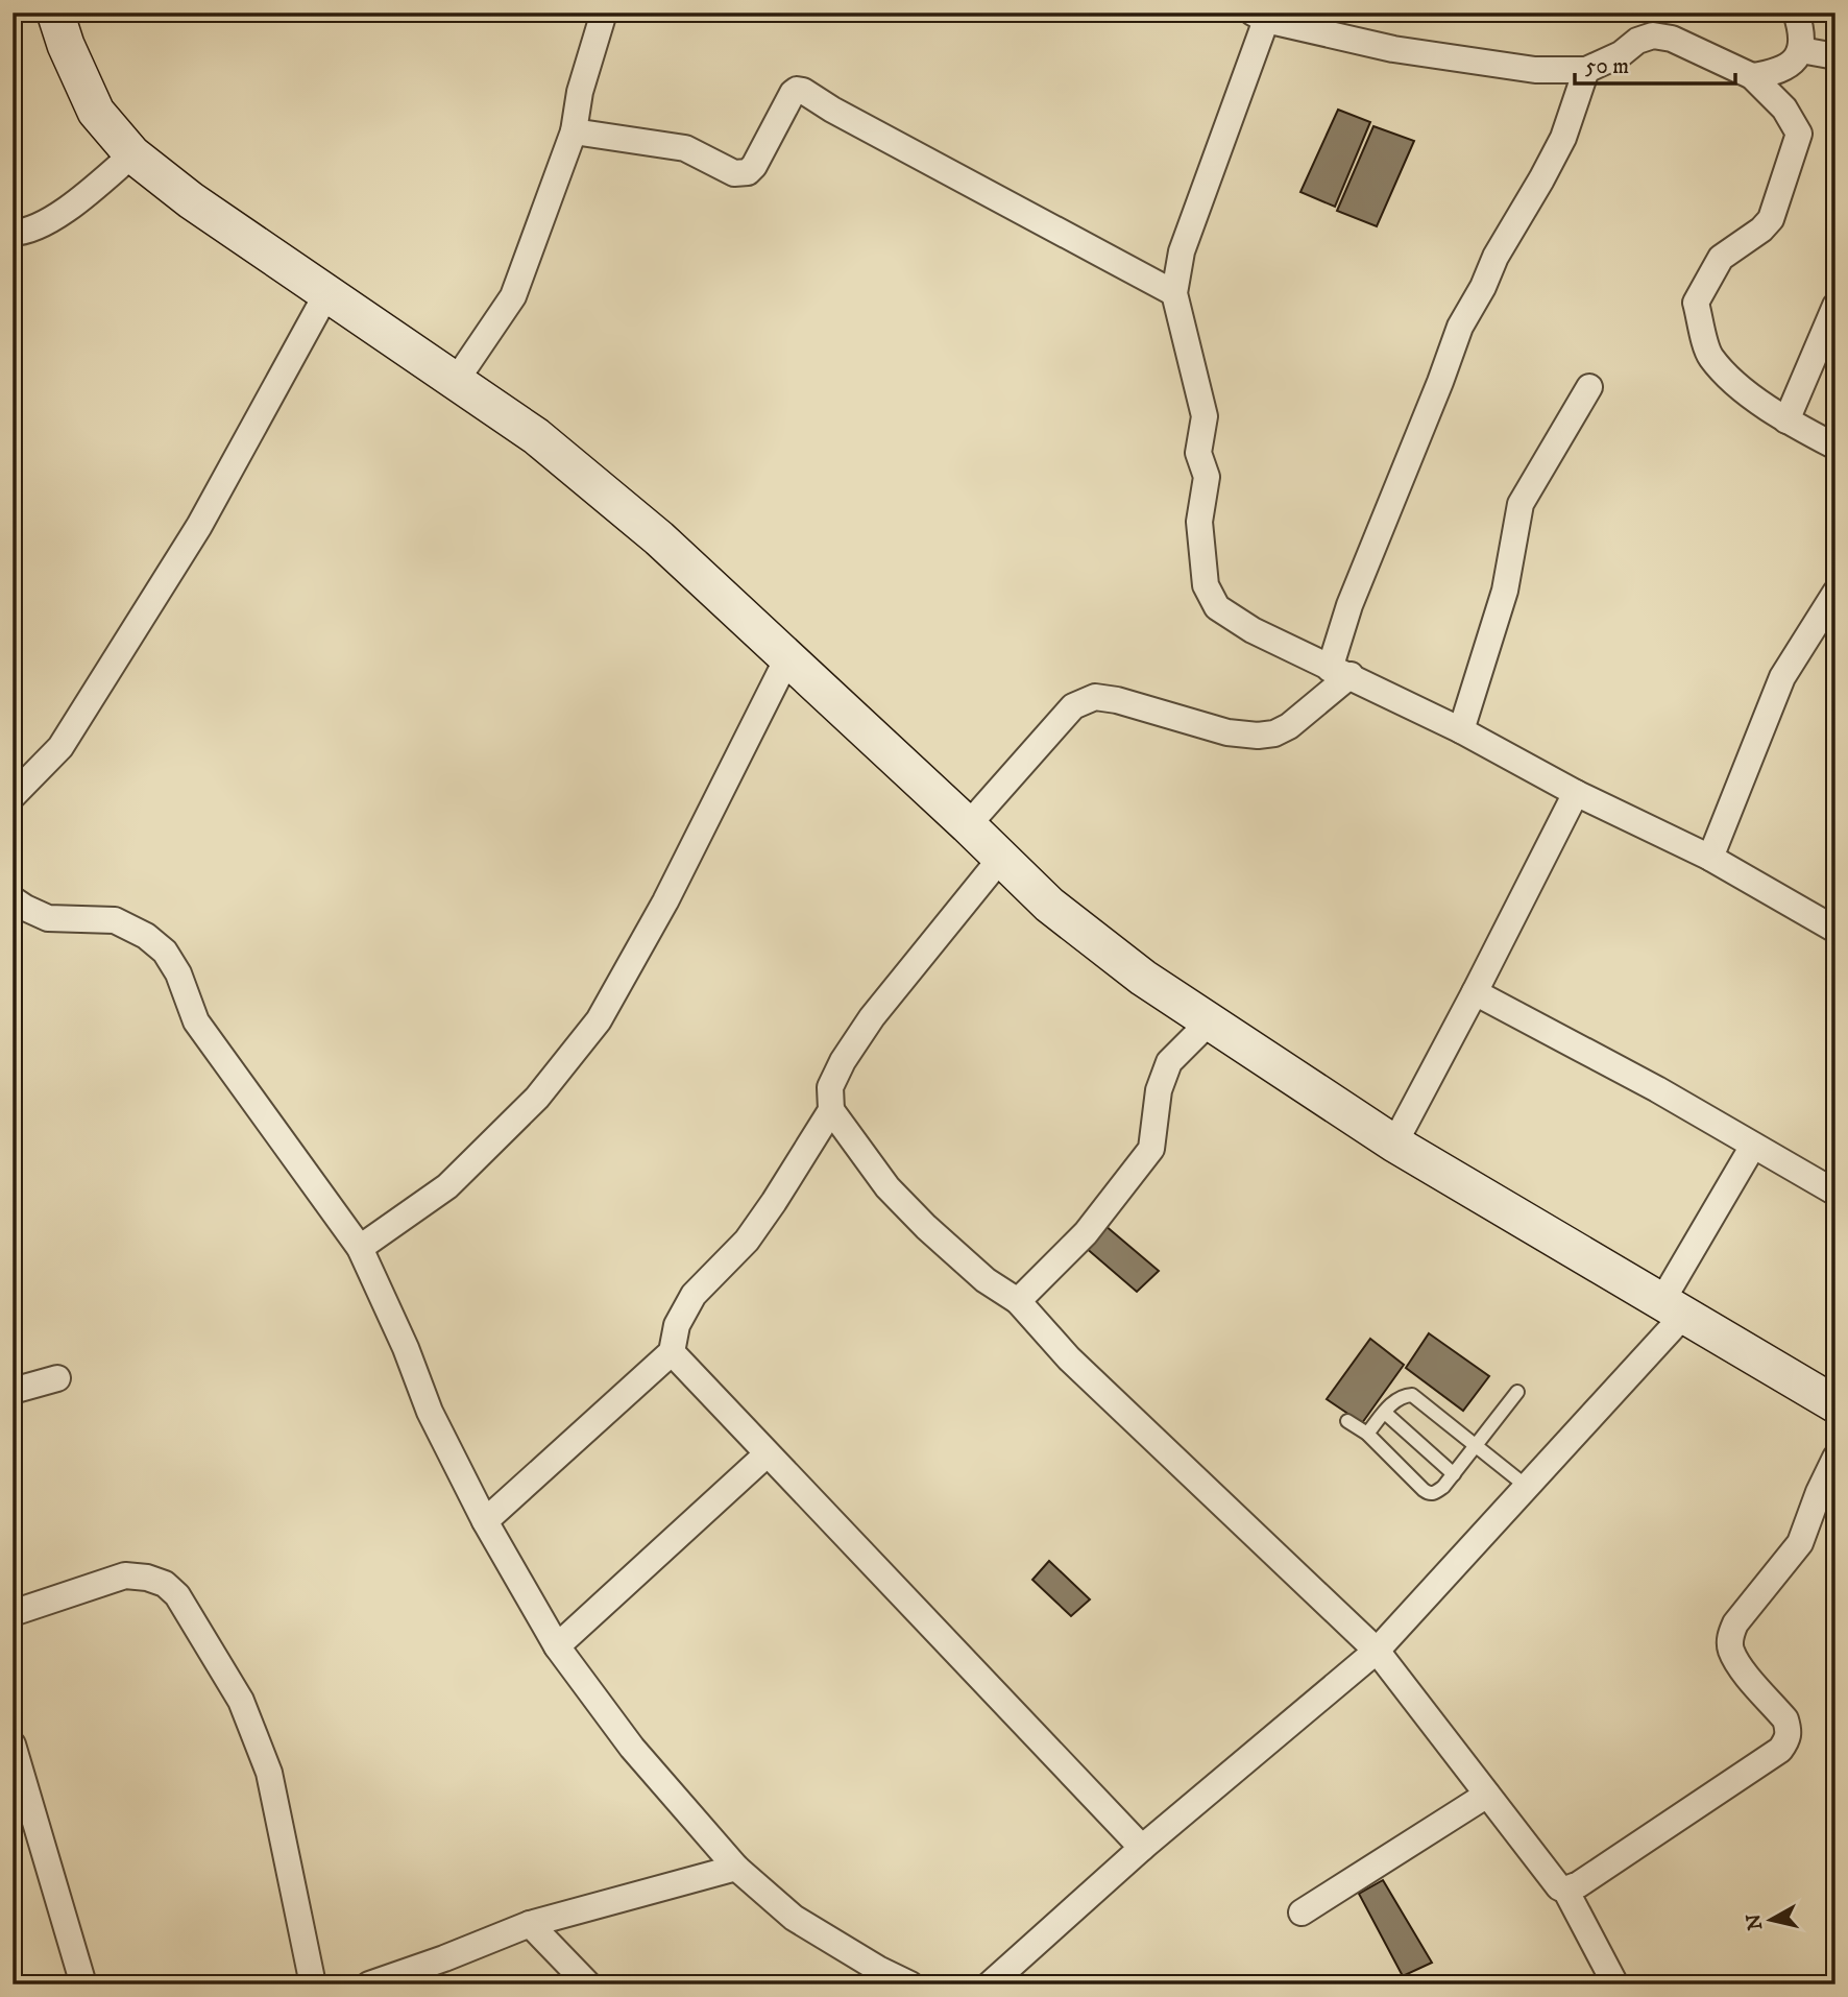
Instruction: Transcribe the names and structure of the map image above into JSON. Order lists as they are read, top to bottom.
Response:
{
  "scale_bar": "50 m",
  "north": "left"
}
